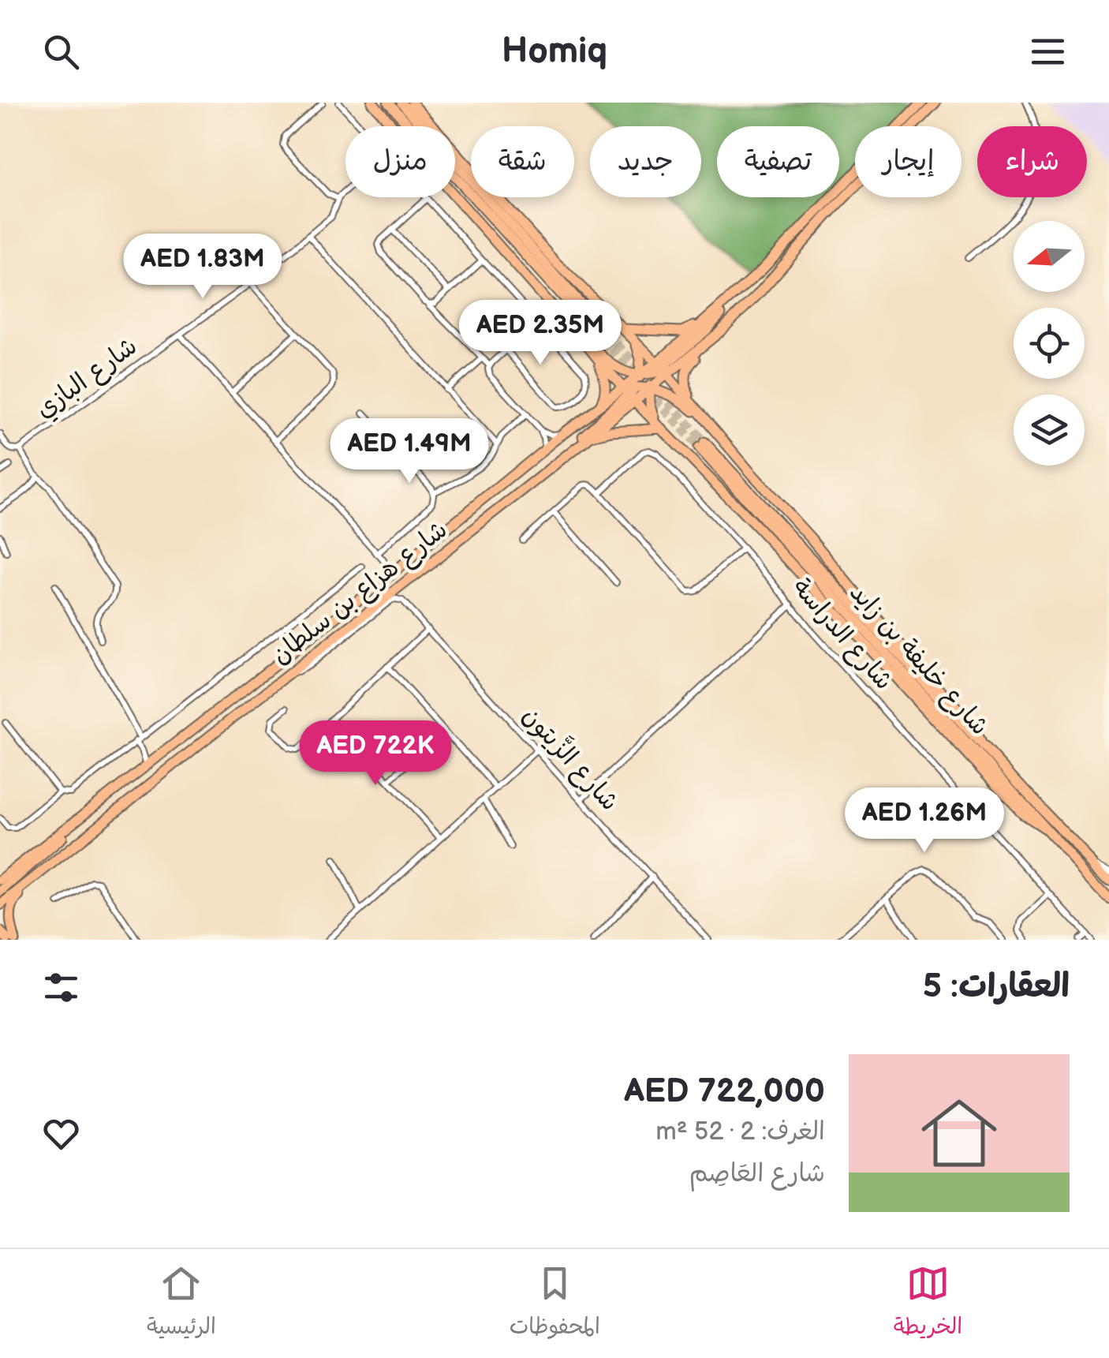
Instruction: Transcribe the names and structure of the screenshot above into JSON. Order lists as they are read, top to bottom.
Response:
{
  "streets": {
    "main road": ["شارع هزاع بن سلطان", "شارع خليفة بن زايد"],
    "street": ["شارع البازي", "شارع الدراسة", "شارع الزَّيتون"]
  },
  "north": "left",
  "page": {
    "header": "Homiq",
    "chip": [
      "شراء",
      "إيجار",
      "تصفية",
      "جديد",
      "شقة",
      "منزل"
    ],
    "price": [
      "AED 1.83M",
      "AED 2.35M",
      "AED 1.49M",
      "AED 722K",
      "AED 1.26M"
    ],
    "heading": "العقارات: 5",
    "list": [
      {
        "name": "AED 722,000",
        "note": "الغرف: 2 · 52 m² · شارع العَاصِم"
      }
    ],
    "tabs": ["الخريطة", "المحفوظات", "الرئيسية"]
  }
}
